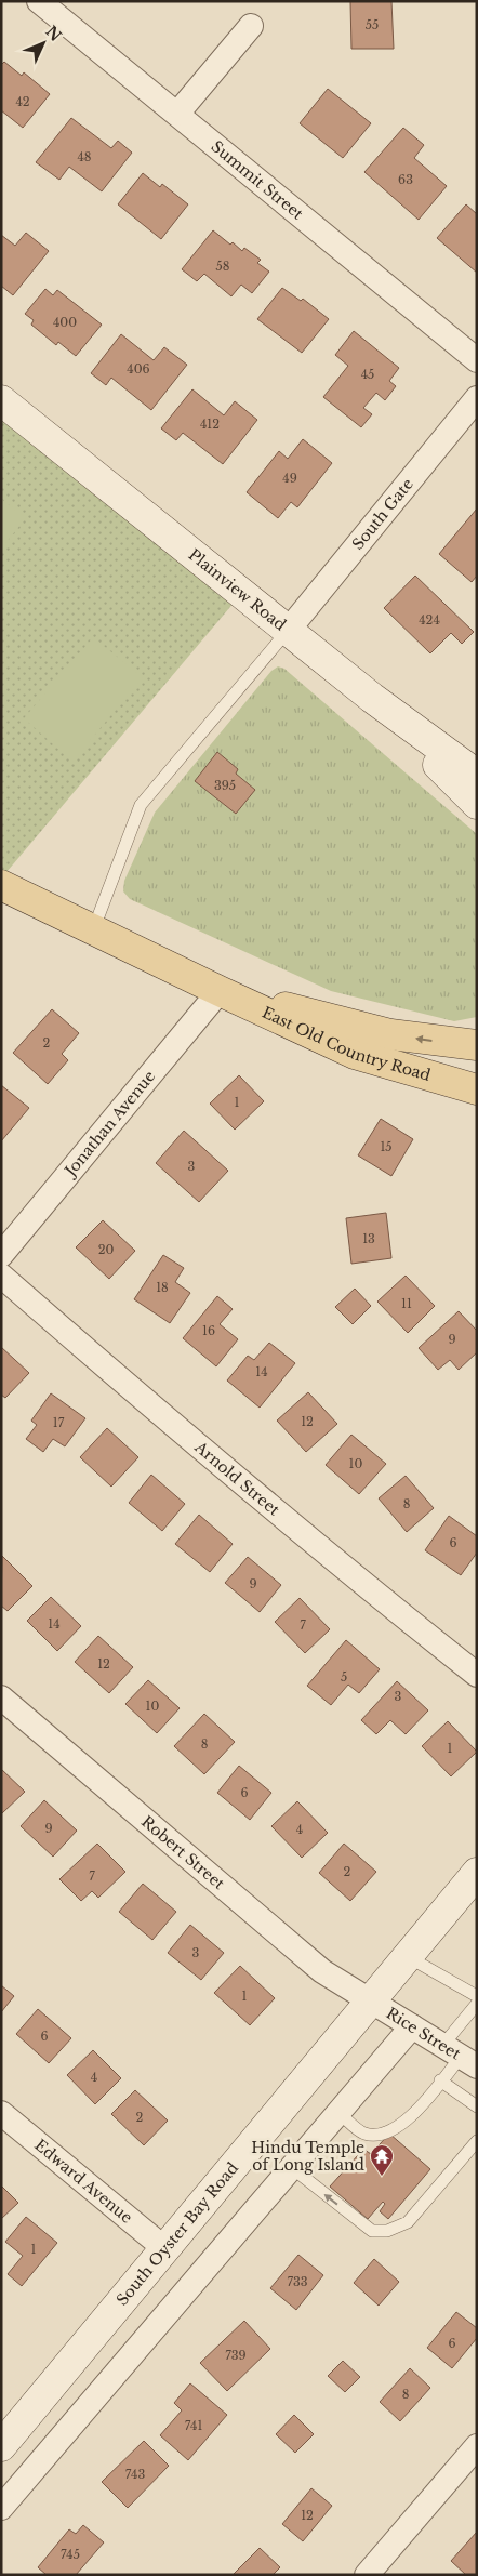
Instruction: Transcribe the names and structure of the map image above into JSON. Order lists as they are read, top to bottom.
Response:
{
  "streets": {
    "main road": ["Plainview Road", "East Old Country Road", "South Oyster Bay Road"],
    "street": [
      "Summit Street",
      "South Gate",
      "Jonathan Avenue",
      "Arnold Street",
      "Robert Street",
      "Rice Street",
      "Edward Avenue"
    ]
  },
  "crossings": [
    ["South Gate", "Plainview Road"],
    ["East Old Country Road", "Jonathan Avenue"],
    ["Robert Street", "Rice Street"],
    ["Robert Street", "South Oyster Bay Road"],
    ["Rice Street", "South Oyster Bay Road"],
    ["Edward Avenue", "South Oyster Bay Road"]
  ],
  "places": {
    "temple": ["Hindu Temple of Long Island"]
  },
  "house_numbers": [
    "55",
    "42",
    "48",
    "63",
    "58",
    "400",
    "406",
    "45",
    "412",
    "49",
    "424",
    "395",
    "2",
    "1",
    "15",
    "3",
    "13",
    "20",
    "18",
    "11",
    "16",
    "9",
    "14",
    "12",
    "17",
    "10",
    "8",
    "6",
    "9",
    "14",
    "7",
    "12",
    "5",
    "3",
    "10",
    "8",
    "1",
    "6",
    "9",
    "4",
    "2",
    "7",
    "3",
    "1",
    "6",
    "4",
    "2",
    "1",
    "733",
    "6",
    "739",
    "8",
    "741",
    "743",
    "12",
    "745"
  ],
  "north": "top right"
}
